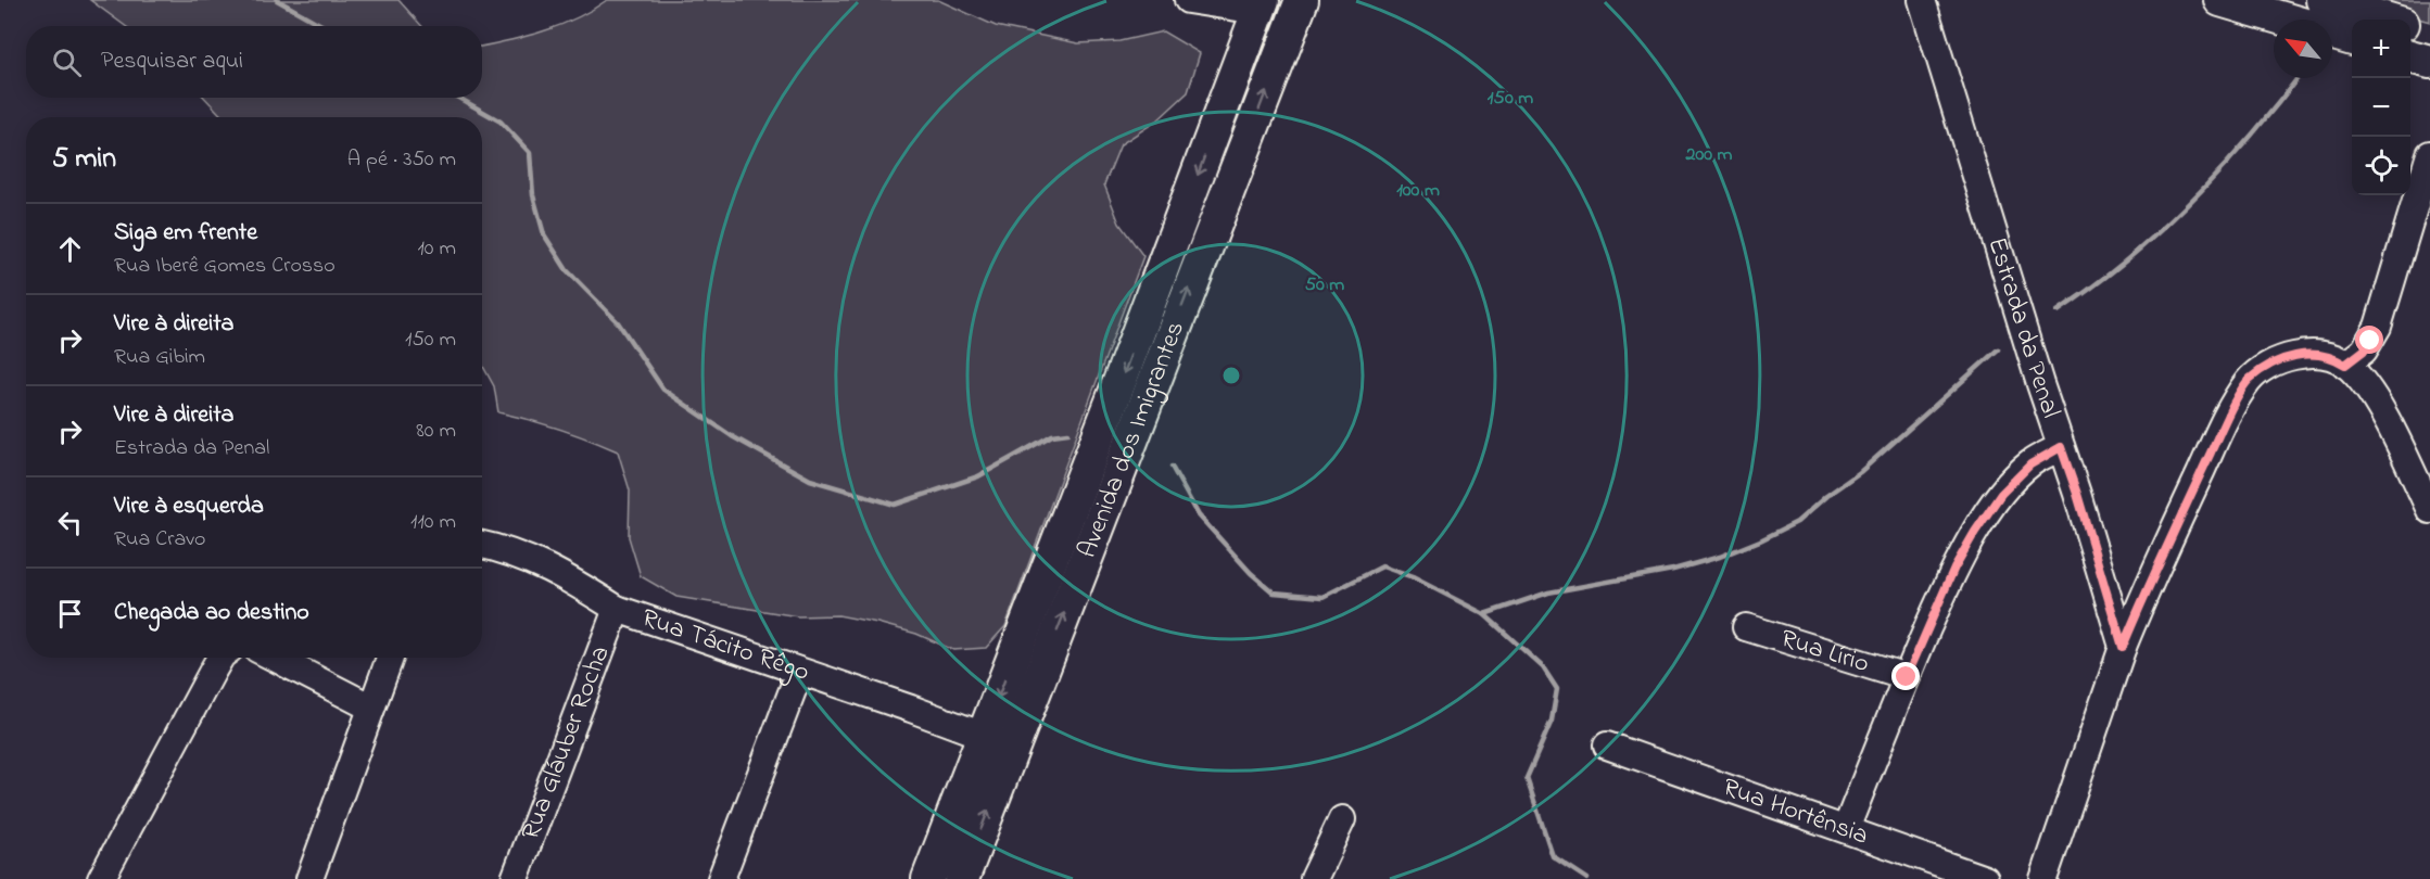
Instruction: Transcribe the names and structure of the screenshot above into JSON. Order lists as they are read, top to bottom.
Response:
{
  "streets": {
    "main road": ["Avenida dos Imigrantes"],
    "street": [
      "Estrada da Penal",
      "Rua Tácito Rêgo",
      "Rua Lírio",
      "Rua Gláuber Rocha",
      "Rua Hortênsia"
    ]
  },
  "crossings": [
    ["Avenida dos Imigrantes", "Rua Tácito Rêgo"],
    ["Rua Tácito Rêgo", "Rua Gláuber Rocha"]
  ],
  "north": "top left",
  "page": {
    "map_buttons": ["+", "−"],
    "search": "Pesquisar aqui",
    "heading": ["5 min", "A pé · 350 m"],
    "list": [
      ["Siga em frente", "Rua Iberê Gomes Crosso", "10 m"],
      ["Vire à direita", "Rua Gibim", "150 m"],
      ["Vire à direita", "Estrada da Penal", "80 m"],
      ["Vire à esquerda", "Rua Cravo", "110 m"],
      "Chegada ao destino"
    ]
  },
  "rings": [
    "150 m",
    "200 m",
    "100 m",
    "50 m"
  ]
}
